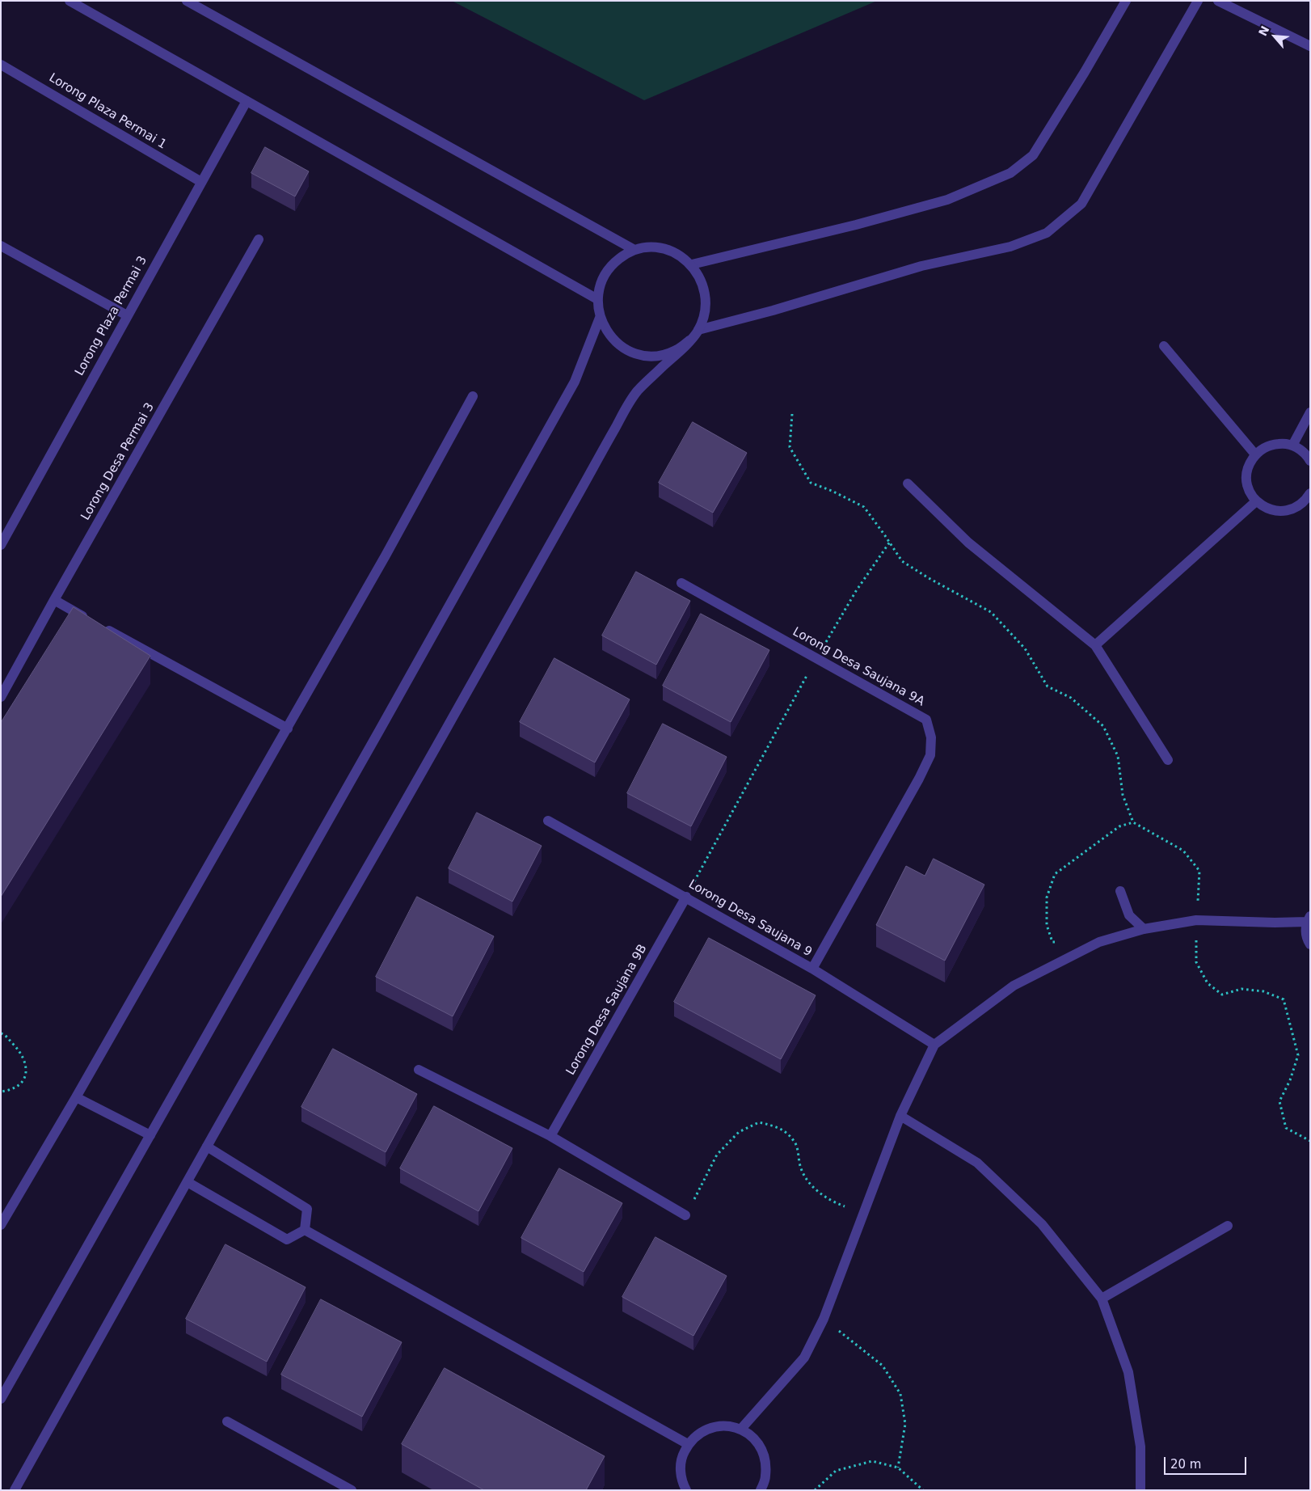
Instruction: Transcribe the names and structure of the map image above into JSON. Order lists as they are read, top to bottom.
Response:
{
  "streets": {
    "street": [
      "Lorong Plaza Permai 1",
      "Lorong Plaza Permai 3",
      "Lorong Desa Permai 3",
      "Lorong Desa Saujana 9A",
      "Lorong Desa Saujana 9",
      "Lorong Desa Saujana 9B"
    ]
  },
  "crossings": [
    ["Lorong Plaza Permai 1", "Lorong Plaza Permai 3"],
    ["Lorong Desa Saujana 9A", "Lorong Desa Saujana 9"],
    ["Lorong Desa Saujana 9", "Lorong Desa Saujana 9B"]
  ],
  "scale_bar": "20 m",
  "north": "top left"
}
